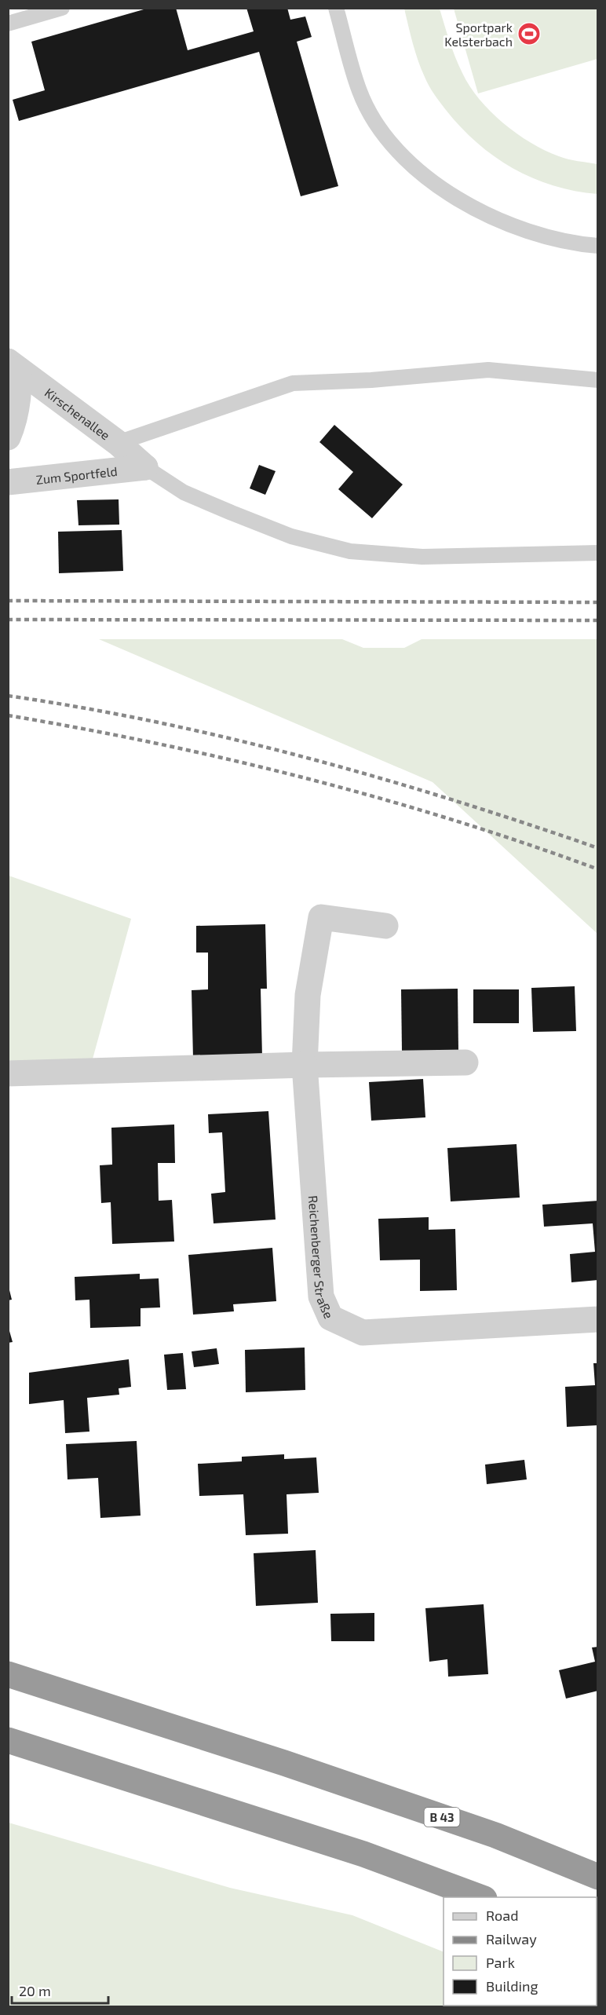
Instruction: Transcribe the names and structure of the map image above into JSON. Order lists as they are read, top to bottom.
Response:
{
  "streets": {
    "highway": ["B 43"],
    "street": ["Kirschenallee", "Zum Sportfeld", "Reichenberger Straße"]
  },
  "crossings": [
    ["Kirschenallee", "Zum Sportfeld"]
  ],
  "places": {
    "sports": ["Sportpark Kelsterbach"]
  },
  "legend": [
    "Road",
    "Railway",
    "Park",
    "Building"
  ],
  "scale_bar": "20 m"
}
